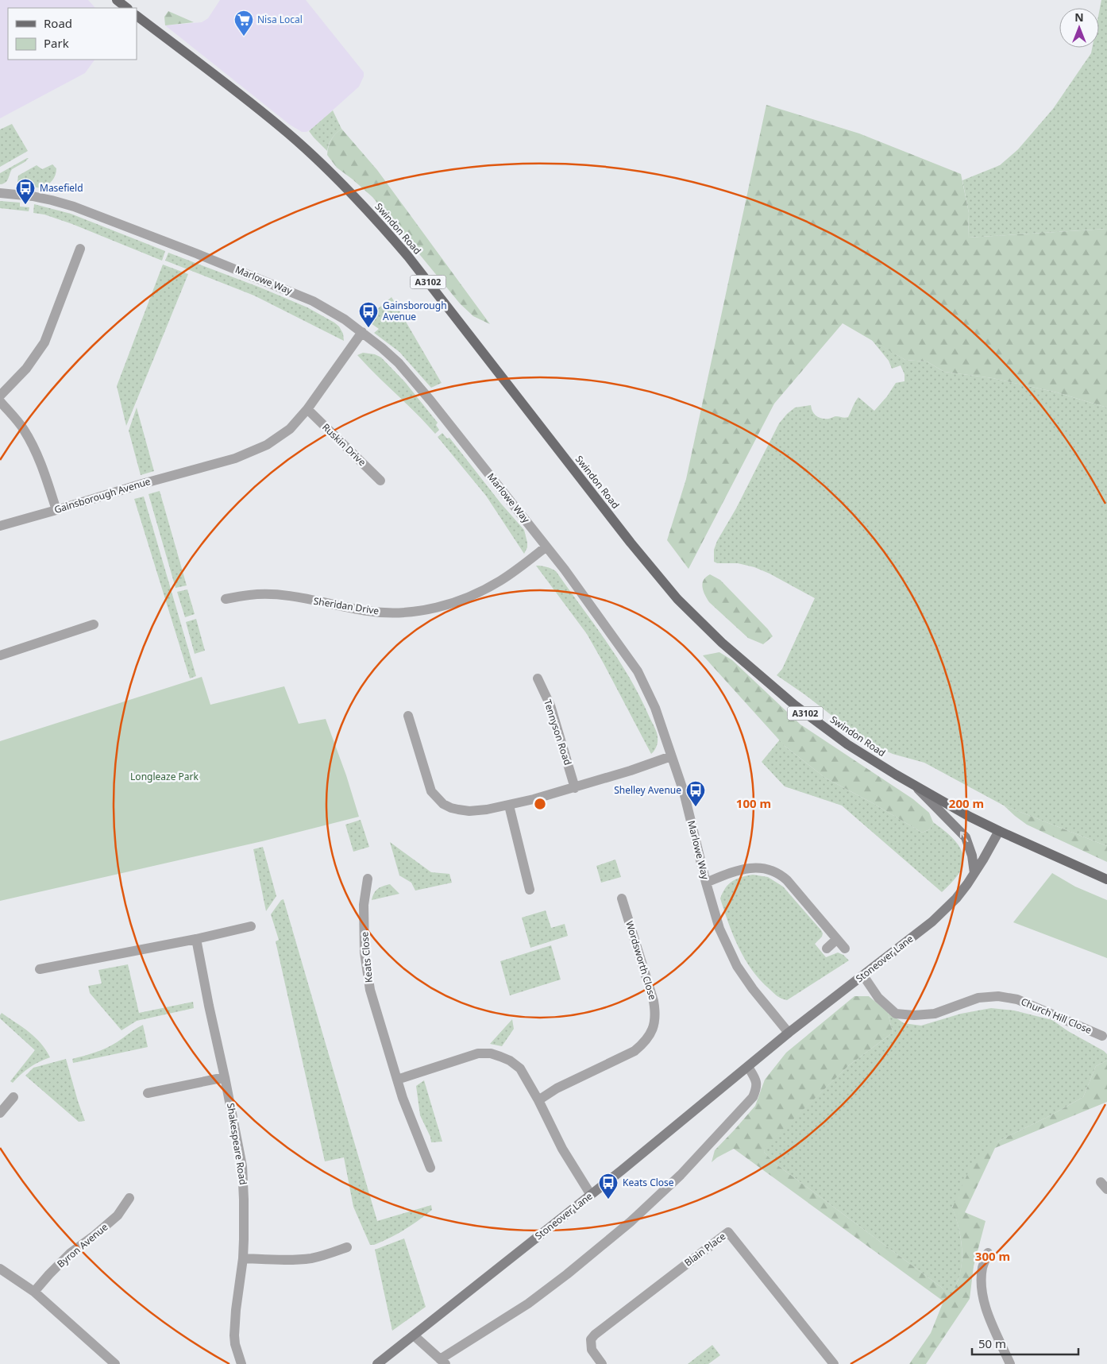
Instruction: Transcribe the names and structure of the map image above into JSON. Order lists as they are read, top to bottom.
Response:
{
  "streets": {
    "main road": ["Swindon Road", "A3102"],
    "street": [
      "Marlowe Way",
      "Ruskin Drive",
      "Gainsborough Avenue",
      "Sheridan Drive",
      "Tennyson Road",
      "Keats Close",
      "Stoneover Lane",
      "Wordsworth Close",
      "Church Hill Close",
      "Shakespeare Road",
      "Byron Avenue",
      "Blain Place"
    ]
  },
  "crossings": [
    ["Swindon Road", "Stoneover Lane"],
    ["Marlowe Way", "Gainsborough Avenue"],
    ["Marlowe Way", "Sheridan Drive"],
    ["Marlowe Way", "Stoneover Lane"],
    ["Ruskin Drive", "Gainsborough Avenue"],
    ["Stoneover Lane", "Church Hill Close"]
  ],
  "parks": ["Longleaze Park"],
  "places": {
    "supermarket": ["Nisa Local"],
    "bus stop": [
      "Masefield",
      "Gainsborough Avenue",
      "Shelley Avenue",
      "Keats Close"
    ]
  },
  "legend": ["Road", "Park"],
  "scale_bar": "50 m",
  "north": "top",
  "rings": ["100 m", "200 m", "300 m"]
}
